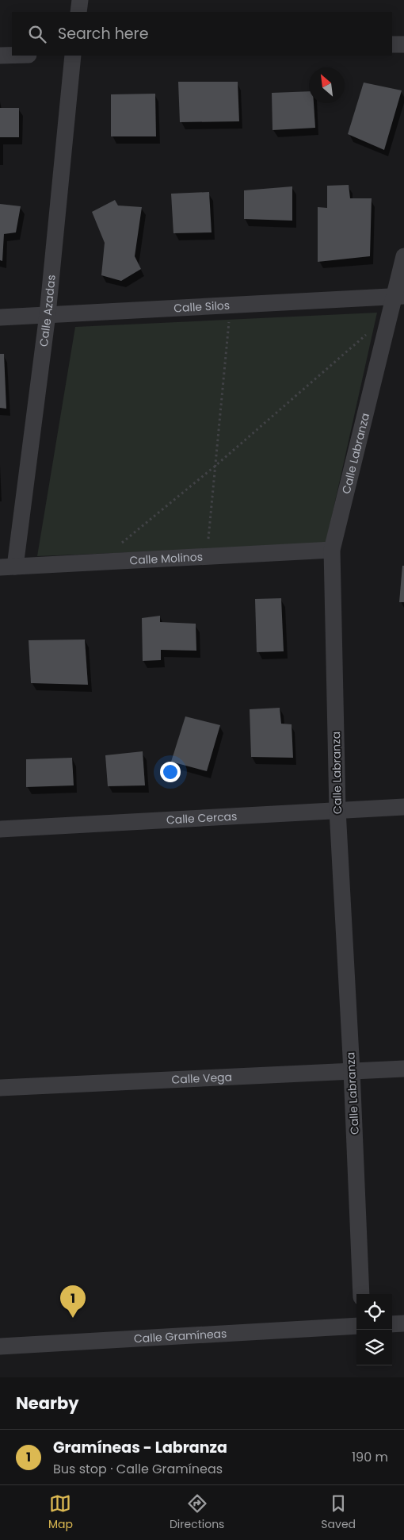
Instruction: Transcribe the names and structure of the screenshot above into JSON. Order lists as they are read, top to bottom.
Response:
{
  "streets": {
    "street": [
      "Calle Silos",
      "Calle Azadas",
      "Calle Labranza",
      "Calle Molinos",
      "Calle Cercas",
      "Calle Vega",
      "Calle Gramíneas"
    ]
  },
  "crossings": [
    ["Calle Silos", "Calle Azadas"],
    ["Calle Silos", "Calle Labranza"],
    ["Calle Azadas", "Calle Molinos"],
    ["Calle Labranza", "Calle Molinos"],
    ["Calle Labranza", "Calle Cercas"],
    ["Calle Labranza", "Calle Vega"]
  ],
  "north": "top left",
  "page": {
    "search": "Search here",
    "pins": "1",
    "heading": "Nearby",
    "list": [
      {
        "mark": "1",
        "name": "Gramíneas - Labranza",
        "note": "Bus stop · Calle Gramíneas",
        "value": "190 m"
      }
    ],
    "nav": ["Map", "Directions", "Saved"]
  }
}
